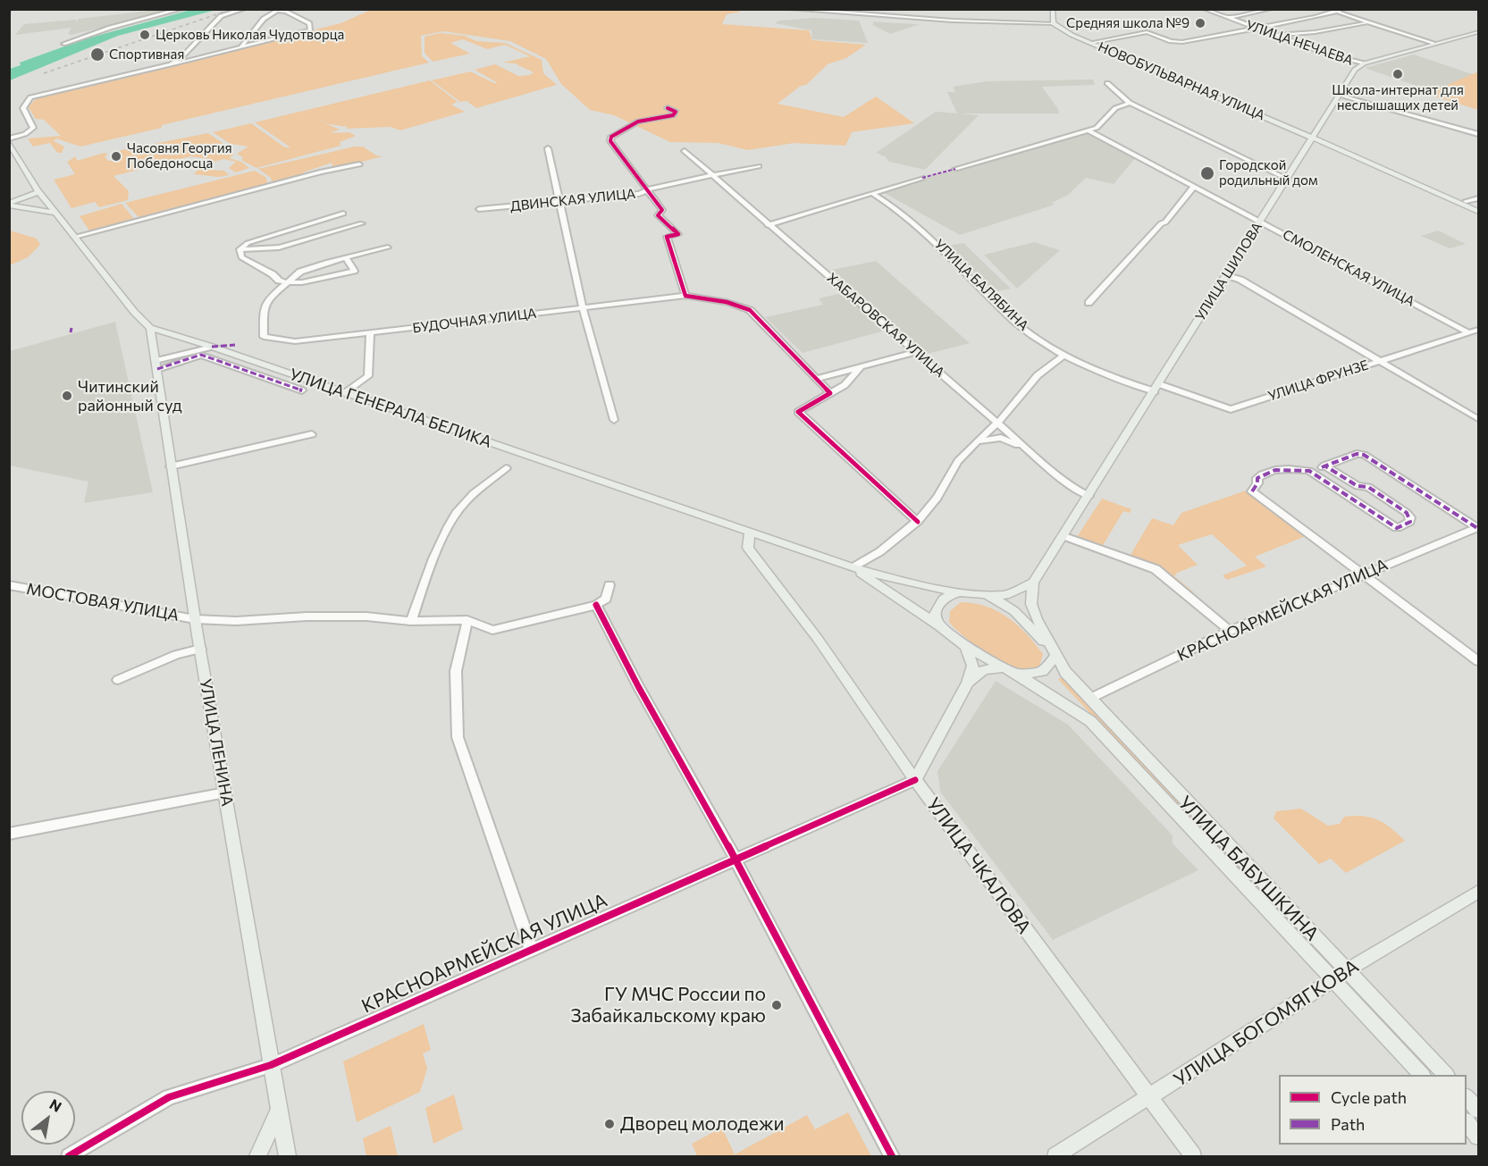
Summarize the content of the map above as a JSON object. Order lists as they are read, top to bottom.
{
  "streets": {
    "main road": [
      "НОВОБУЛЬВАРНАЯ УЛИЦА",
      "УЛИЦА ШИЛОВА",
      "УЛИЦА ГЕНЕРАЛА БЕЛИКА",
      "УЛИЦА ЛЕНИНА",
      "УЛИЦА ЧКАЛОВА",
      "УЛИЦА БАБУШКИНА",
      "УЛИЦА БОГОМЯГКОВА"
    ],
    "street": [
      "УЛИЦА НЕЧАЕВА",
      "ДВИНСКАЯ УЛИЦА",
      "СМОЛЕНСКАЯ УЛИЦА",
      "УЛИЦА БАЛЯБИНА",
      "БУДОЧНАЯ УЛИЦА",
      "ХАБАРОВСКАЯ УЛИЦА",
      "УЛИЦА ФРУНЗЕ",
      "МОСТОВАЯ УЛИЦА",
      "КРАСНОАРМЕЙСКАЯ УЛИЦА"
    ]
  },
  "crossings": [
    ["УЛИЦА НЕЧАЕВА", "УЛИЦА ШИЛОВА"],
    ["НОВОБУЛЬВАРНАЯ УЛИЦА", "УЛИЦА ШИЛОВА"],
    ["ДВИНСКАЯ УЛИЦА", "ХАБАРОВСКАЯ УЛИЦА"],
    ["СМОЛЕНСКАЯ УЛИЦА", "УЛИЦА ШИЛОВА"],
    ["СМОЛЕНСКАЯ УЛИЦА", "УЛИЦА ФРУНЗЕ"],
    ["УЛИЦА ШИЛОВА", "УЛИЦА БАЛЯБИНА"],
    ["УЛИЦА ШИЛОВА", "ХАБАРОВСКАЯ УЛИЦА"],
    ["УЛИЦА ШИЛОВА", "УЛИЦА ФРУНЗЕ"],
    ["УЛИЦА БАЛЯБИНА", "УЛИЦА ФРУНЗЕ"],
    ["УЛИЦА ГЕНЕРАЛА БЕЛИКА", "УЛИЦА ЛЕНИНА"],
    ["УЛИЦА ГЕНЕРАЛА БЕЛИКА", "УЛИЦА ЧКАЛОВА"],
    ["УЛИЦА ГЕНЕРАЛА БЕЛИКА", "УЛИЦА БАБУШКИНА"],
    ["МОСТОВАЯ УЛИЦА", "УЛИЦА ЛЕНИНА"],
    ["КРАСНОАРМЕЙСКАЯ УЛИЦА", "УЛИЦА ЛЕНИНА"],
    ["КРАСНОАРМЕЙСКАЯ УЛИЦА", "УЛИЦА ЧКАЛОВА"],
    ["КРАСНОАРМЕЙСКАЯ УЛИЦА", "УЛИЦА БАБУШКИНА"],
    ["УЛИЦА ЧКАЛОВА", "УЛИЦА БОГОМЯГКОВА"],
    ["УЛИЦА БАБУШКИНА", "УЛИЦА БОГОМЯГКОВА"]
  ],
  "places": [
    "Средняя школа №9",
    "Церковь Николая Чудотворца",
    "Спортивная",
    "Школа-интернат для неслышащих детей",
    "Часовня Георгия Победоносца",
    "Городской родильный дом",
    "Читинский районный суд",
    "ГУ МЧС России по Забайкальскому краю",
    "Дворец молодежи"
  ],
  "legend": ["Cycle path", "Path"],
  "north": "top right"
}
